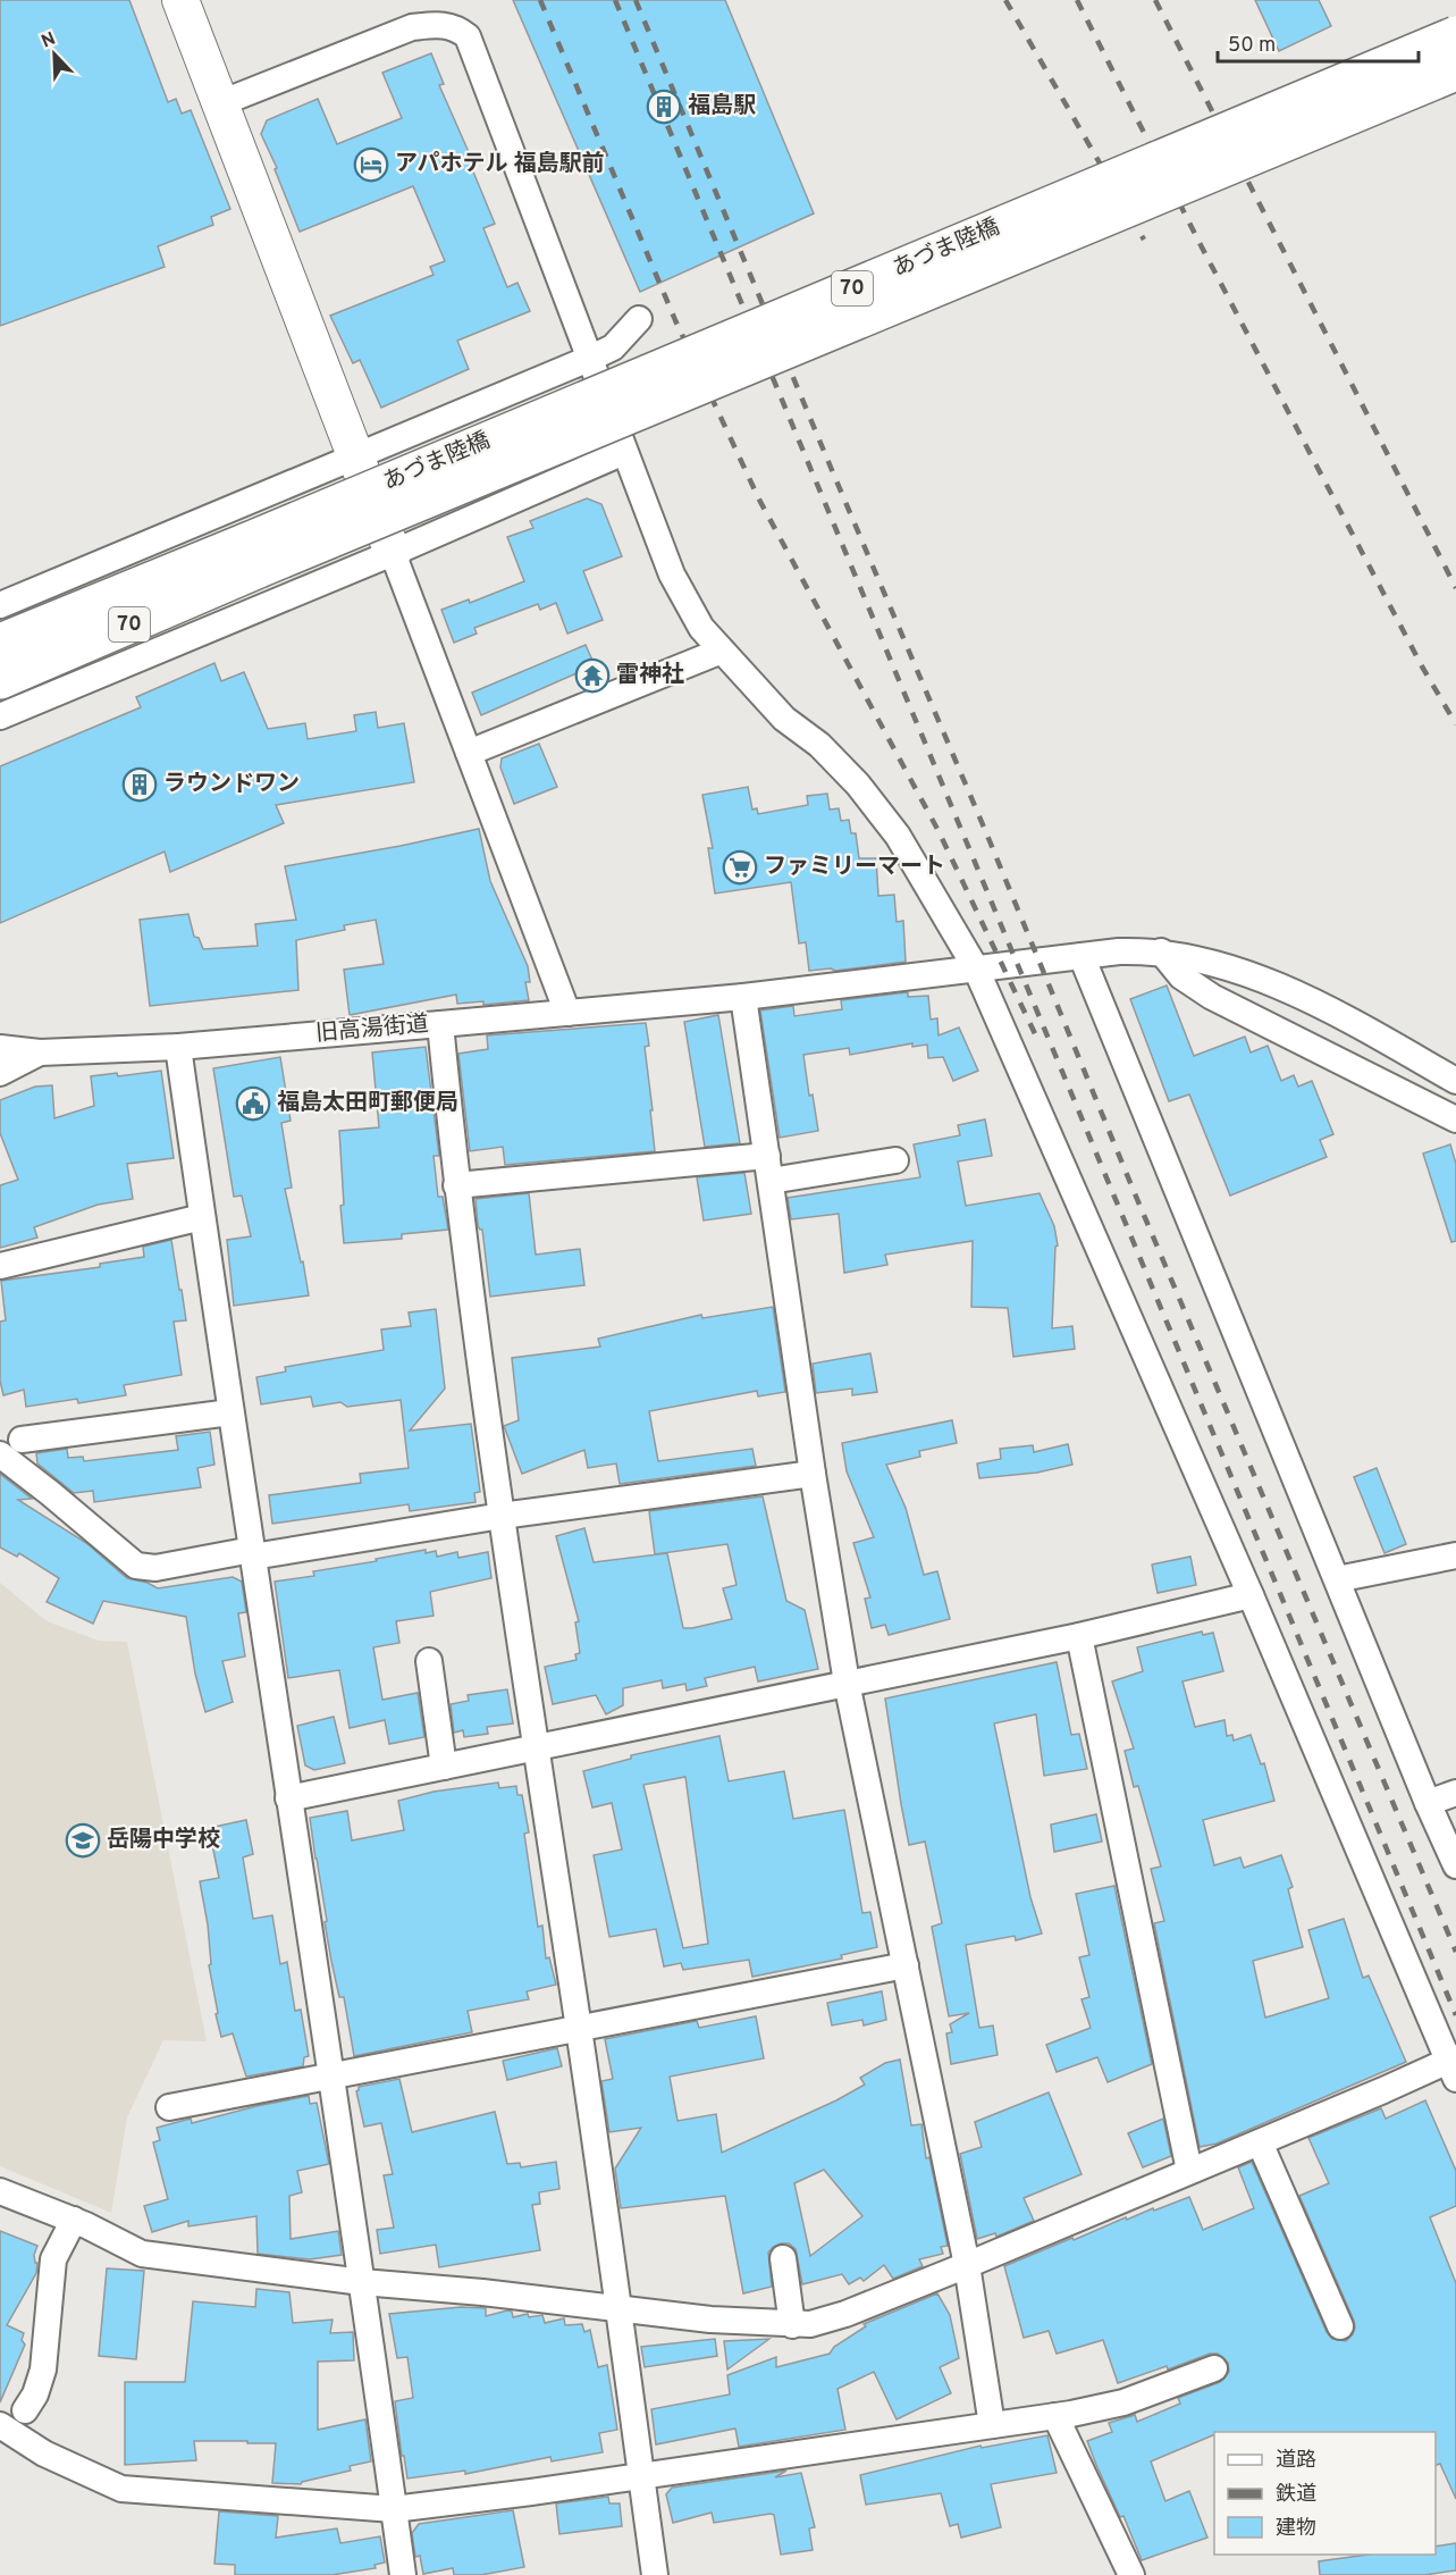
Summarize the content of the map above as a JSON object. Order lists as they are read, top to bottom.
{
  "streets": {
    "main road": ["あづま陸橋", "70"],
    "street": ["旧高湯街道"]
  },
  "crossings": [
    ["あづま陸橋", "70"]
  ],
  "places": {
    "building": ["福島駅", "ラウンドワン"],
    "hotel": ["アパホテル 福島駅前"],
    "temple": ["雷神社"],
    "supermarket": ["ファミリーマート"],
    "public building": ["福島太田町郵便局"],
    "school or university": ["岳陽中学校"]
  },
  "legend": ["道路", "鉄道", "建物"],
  "scale_bar": "50 m",
  "north": "top left"
}
